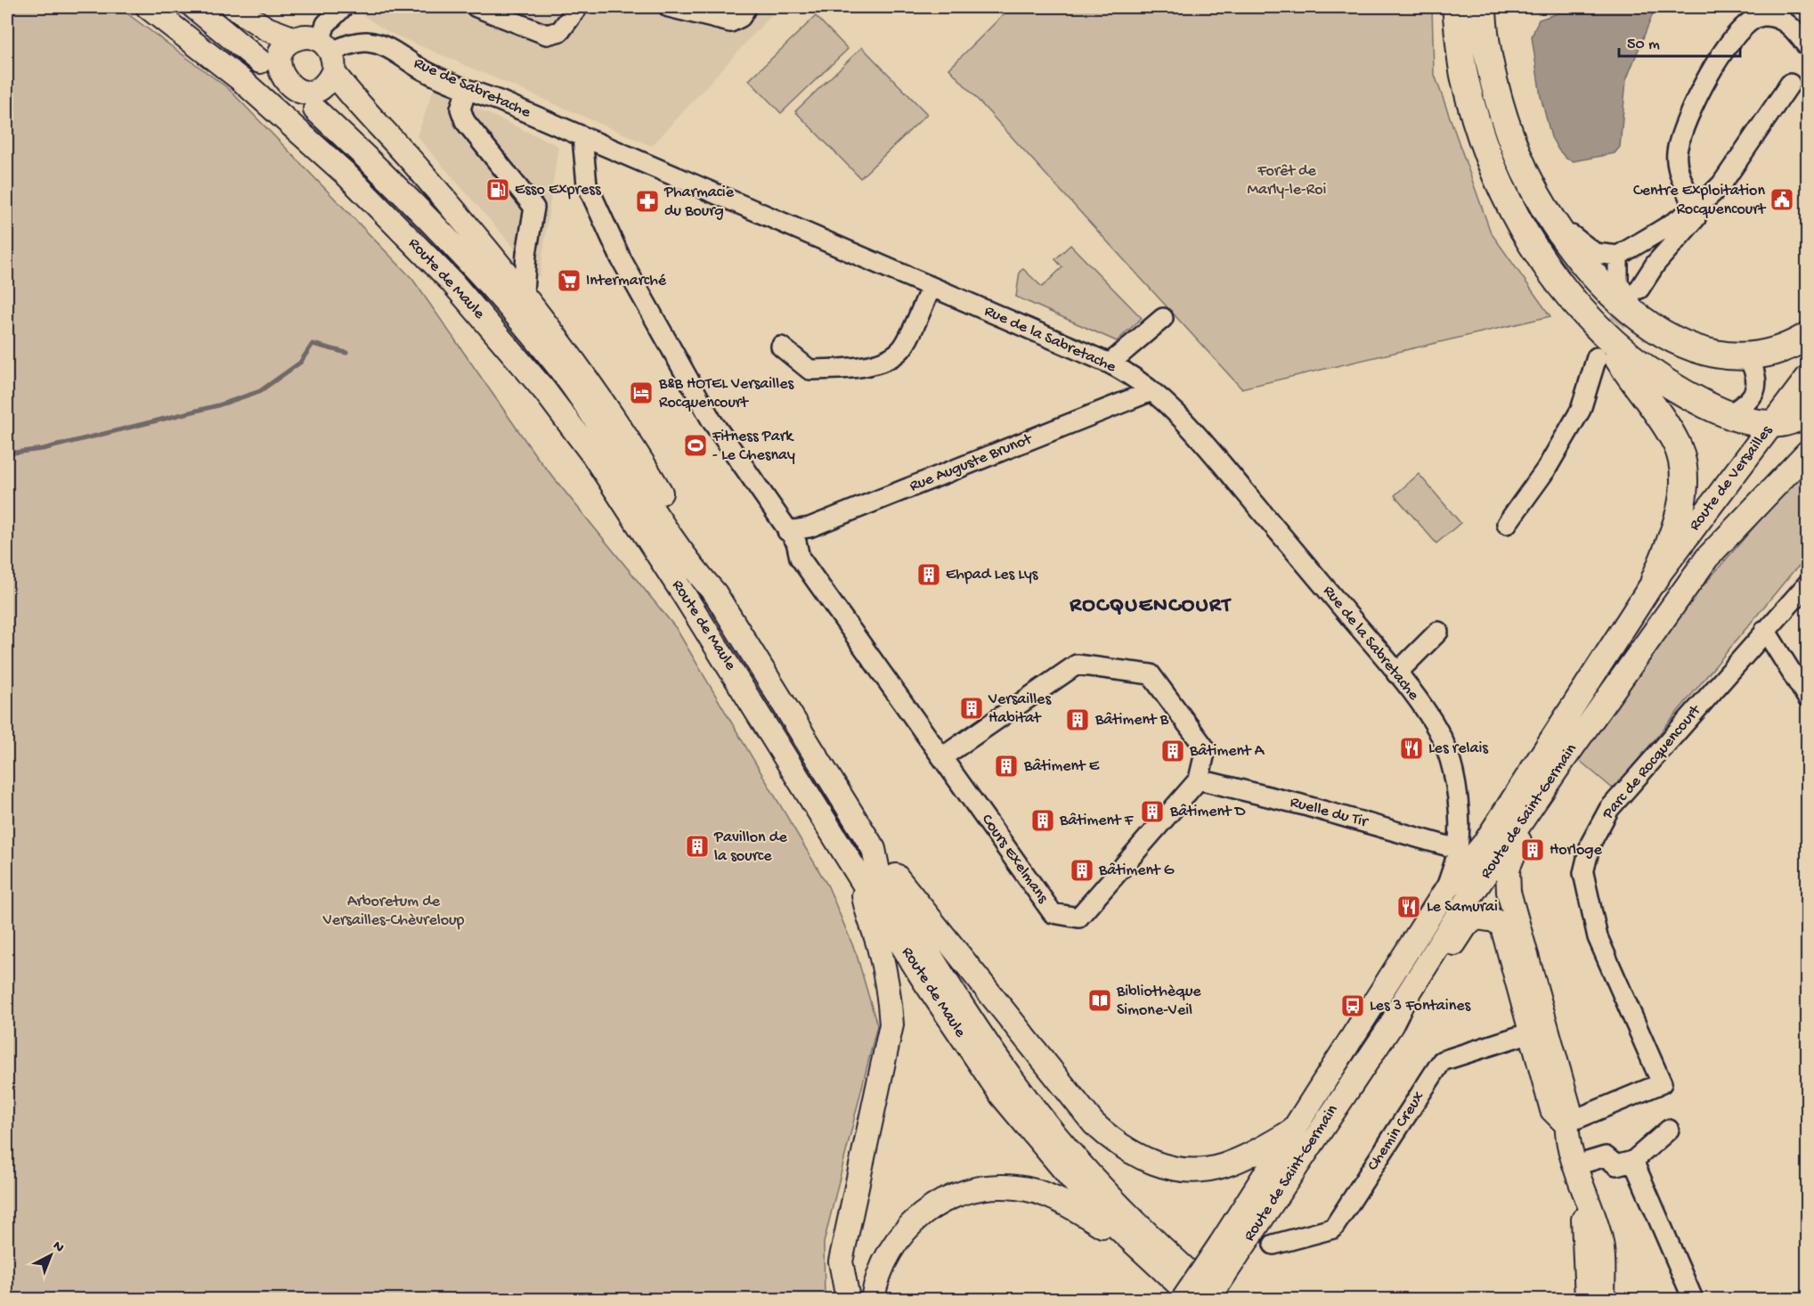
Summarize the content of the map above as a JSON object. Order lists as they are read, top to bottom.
{
  "streets": {
    "main road": ["Route de Maule", "Route de Versailles", "Route de Saint-Germain"],
    "street": [
      "Rue de Sabretache",
      "Rue de la Sabretache",
      "Rue Auguste Brunot",
      "Parc de Rocquencourt",
      "Ruelle du Tir",
      "Cours Exelmans",
      "Chemin Creux"
    ]
  },
  "crossings": [
    ["Rue de Sabretache", "Rue de la Sabretache"],
    ["Rue de Sabretache", "Cours Exelmans"],
    ["Rue de la Sabretache", "Rue Auguste Brunot"],
    ["Rue de la Sabretache", "Ruelle du Tir"],
    ["Rue de la Sabretache", "Cours Exelmans"],
    ["Rue Auguste Brunot", "Cours Exelmans"],
    ["Route de Versailles", "Route de Saint-Germain"],
    ["Ruelle du Tir", "Cours Exelmans"]
  ],
  "districts": ["ROCQUENCOURT"],
  "parks": ["Forêt de Marly-le-Roi", "Arboretum de Versailles-Chèvreloup"],
  "places": {
    "fuel station": ["Esso Express"],
    "public building": ["Centre Exploitation Rocquencourt"],
    "pharmacy": ["Pharmacie du Bourg"],
    "supermarket": ["Intermarché"],
    "hotel": ["B&B HOTEL Versailles Rocquencourt"],
    "sports": ["Fitness Park - Le Chesnay"],
    "building": [
      "Ehpad Les Lys",
      "Versailles Habitat",
      "Bâtiment B",
      "Bâtiment A",
      "Bâtiment E",
      "Bâtiment D",
      "Bâtiment F",
      "Pavillon de la source",
      "Horloge",
      "Bâtiment G"
    ],
    "restaurant": ["Les relais", "Le Samurai"],
    "library": ["Bibliothèque Simone-Veil"],
    "bus stop": ["Les 3 Fontaines"]
  },
  "scale_bar": "50 m",
  "north": "top right"
}
